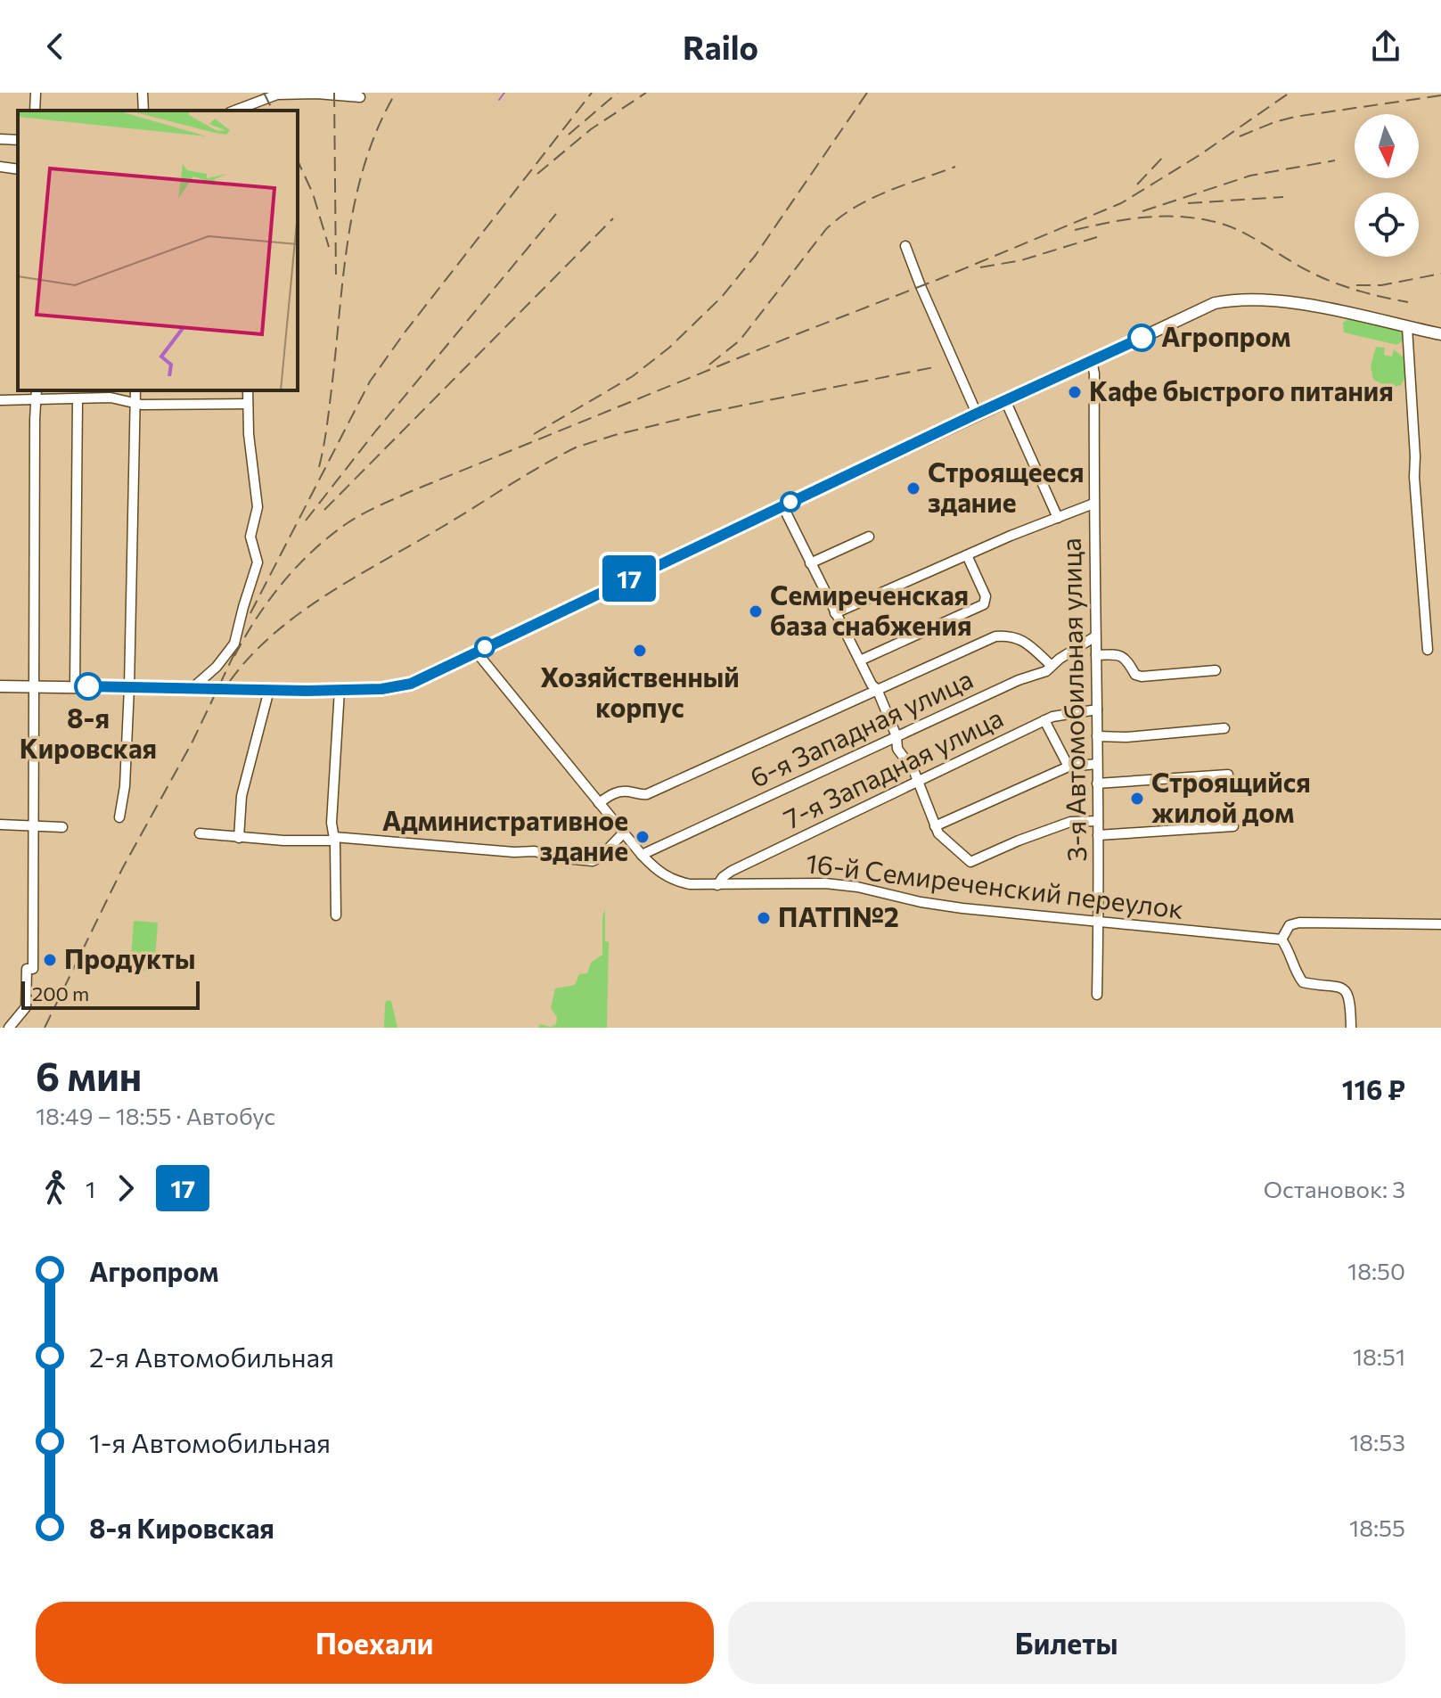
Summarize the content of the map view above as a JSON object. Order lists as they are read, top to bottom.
{
  "streets": {
    "street": [
      "3-я Автомобильная улица",
      "6-я Западная улица",
      "7-я Западная улица",
      "16-й Семиреченский переулок"
    ]
  },
  "crossings": [
    ["3-я Автомобильная улица", "6-я Западная улица"],
    ["3-я Автомобильная улица", "7-я Западная улица"],
    ["3-я Автомобильная улица", "16-й Семиреченский переулок"],
    ["6-я Западная улица", "16-й Семиреченский переулок"],
    ["7-я Западная улица", "16-й Семиреченский переулок"]
  ],
  "places": [
    "Агропром",
    "Кафе быстрого питания",
    "Строящееся здание",
    "Семиреченская база снабжения",
    "Хозяйственный корпус",
    "8-я Кировская",
    "Строящийся жилой дом",
    "Административное здание",
    "ПАТП№2",
    "Продукты"
  ],
  "lines": ["bus line 17"],
  "scale_bar": "200 m",
  "north": "bottom",
  "page": {
    "header": "Railo",
    "on_map": "17",
    "scale": "200 m",
    "heading": ["6 мин", "18:49 – 18:55 · Автобус", "116 ₽"],
    "legs": ["1", "17", "Остановок: 3"],
    "list": [
      {
        "name": "Агропром",
        "value": "18:50"
      },
      {
        "name": "2-я Автомобильная",
        "value": "18:51"
      },
      {
        "name": "1-я Автомобильная",
        "value": "18:53"
      },
      {
        "name": "8-я Кировская",
        "value": "18:55"
      }
    ],
    "buttons": ["Поехали", "Билеты"]
  }
}
